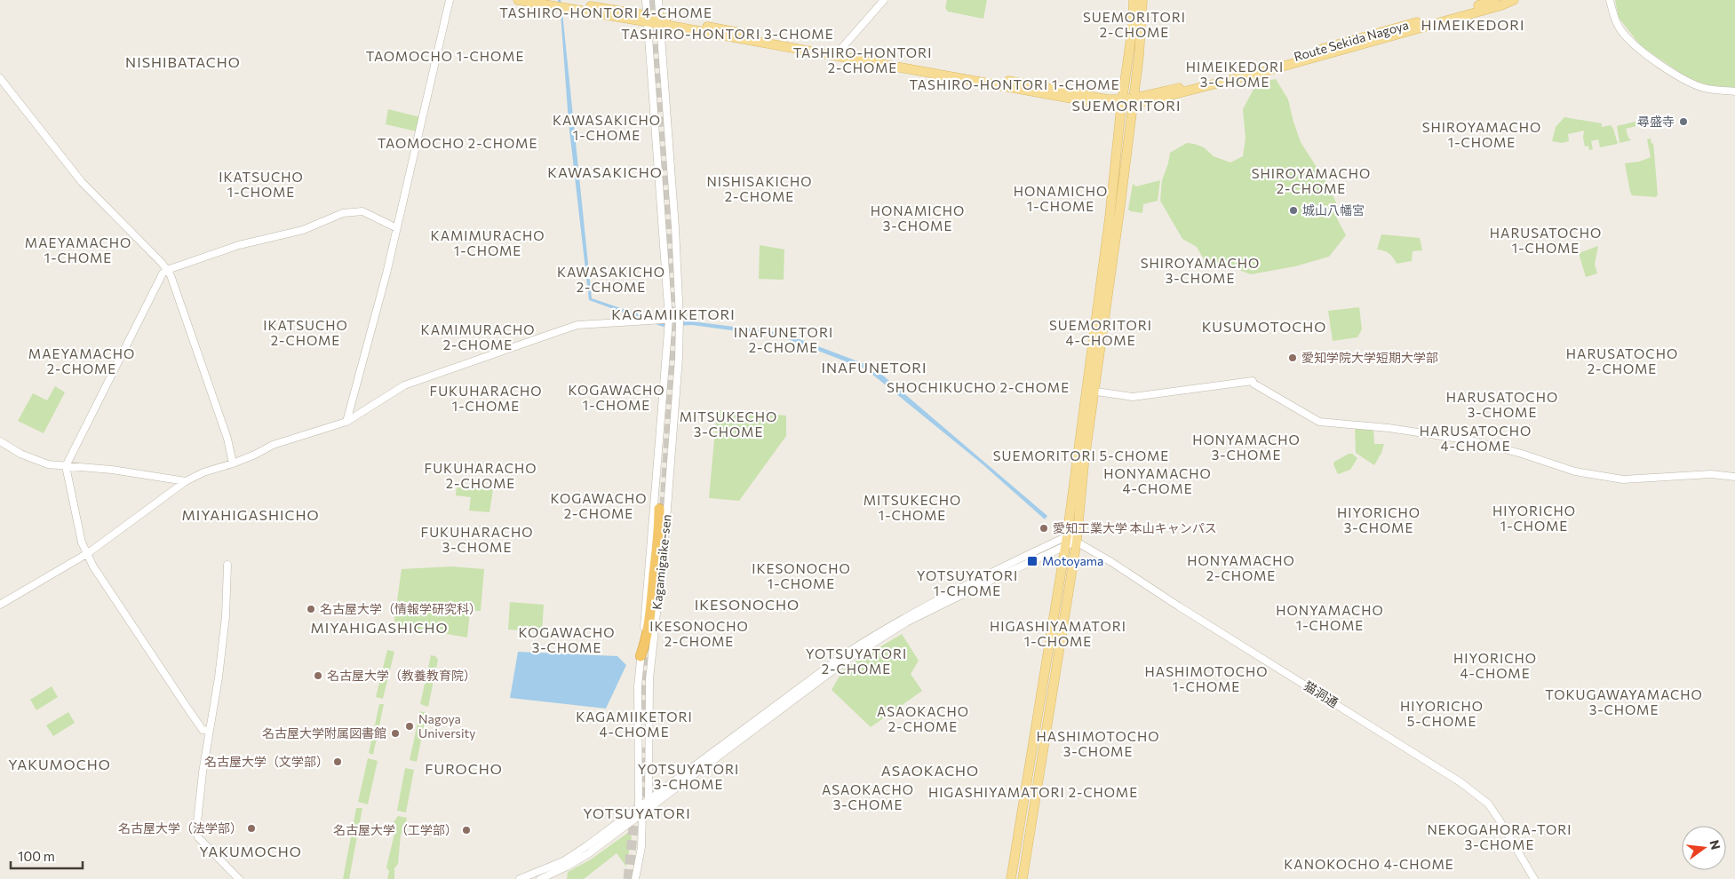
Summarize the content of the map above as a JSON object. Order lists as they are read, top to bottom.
{
  "streets": {
    "main road": ["Route Sekida Nagoya"],
    "street": ["Kagamigaike-sen", "猫洞通"]
  },
  "crossings": [
    ["Route Sekida Nagoya", "Kagamigaike-sen"]
  ],
  "districts": [
    "TASHIRO-HONTORI 4-CHOME",
    "SUEMORITORI 2-CHOME",
    "HIMEIKEDORI",
    "TASHIRO-HONTORI 3-CHOME",
    "TASHIRO-HONTORI 2-CHOME",
    "TAOMOCHO 1-CHOME",
    "NISHIBATACHO",
    "HIMEIKEDORI 3-CHOME",
    "TASHIRO-HONTORI 1-CHOME",
    "SUEMORITORI",
    "KAWASAKICHO 1-CHOME",
    "SHIROYAMACHO 1-CHOME",
    "TAOMOCHO 2-CHOME",
    "KAWASAKICHO",
    "SHIROYAMACHO 2-CHOME",
    "IKATSUCHO 1-CHOME",
    "NISHISAKICHO 2-CHOME",
    "HONAMICHO 1-CHOME",
    "HONAMICHO 3-CHOME",
    "HARUSATOCHO 1-CHOME",
    "KAMIMURACHO 1-CHOME",
    "MAEYAMACHO 1-CHOME",
    "SHIROYAMACHO 3-CHOME",
    "KAWASAKICHO 2-CHOME",
    "KAGAMIIKETORI",
    "IKATSUCHO 2-CHOME",
    "SUEMORITORI 4-CHOME",
    "KUSUMOTOCHO",
    "KAMIMURACHO 2-CHOME",
    "INAFUNETORI 2-CHOME",
    "MAEYAMACHO 2-CHOME",
    "HARUSATOCHO 2-CHOME",
    "INAFUNETORI",
    "SHOCHIKUCHO 2-CHOME",
    "KOGAWACHO 1-CHOME",
    "FUKUHARACHO 1-CHOME",
    "HARUSATOCHO 3-CHOME",
    "MITSUKECHO 3-CHOME",
    "HARUSATOCHO 4-CHOME",
    "HONYAMACHO 3-CHOME",
    "SUEMORITORI 5-CHOME",
    "FUKUHARACHO 2-CHOME",
    "HONYAMACHO 4-CHOME",
    "KOGAWACHO 2-CHOME",
    "MITSUKECHO 1-CHOME",
    "HIYORICHO 1-CHOME",
    "HIYORICHO 3-CHOME",
    "MIYAHIGASHICHO",
    "FUKUHARACHO 3-CHOME",
    "HONYAMACHO 2-CHOME",
    "IKESONOCHO 1-CHOME",
    "YOTSUYATORI 1-CHOME",
    "IKESONOCHO",
    "HONYAMACHO 1-CHOME",
    "IKESONOCHO 2-CHOME",
    "HIGASHIYAMATORI 1-CHOME",
    "MIYAHIGASHICHO",
    "KOGAWACHO 3-CHOME",
    "YOTSUYATORI 2-CHOME",
    "HIYORICHO 4-CHOME",
    "HASHIMOTOCHO 1-CHOME",
    "TOKUGAWAYAMACHO 3-CHOME",
    "HIYORICHO 5-CHOME",
    "ASAOKACHO 2-CHOME",
    "KAGAMIIKETORI 4-CHOME",
    "HASHIMOTOCHO 3-CHOME",
    "YAKUMOCHO",
    "FUROCHO",
    "YOTSUYATORI 3-CHOME",
    "ASAOKACHO",
    "ASAOKACHO 3-CHOME",
    "HIGASHIYAMATORI 2-CHOME",
    "YOTSUYATORI",
    "NEKOGAHORA-TORI 3-CHOME",
    "YAKUMOCHO",
    "KANOKOCHO 4-CHOME"
  ],
  "places": {
    "other": [
      "尋盛寺",
      "城山八幡宮",
      "愛知学院大学短期大学部",
      "愛知工業大学 本山キャンパス",
      "名古屋大学（情報学研究科）",
      "名古屋大学（教養教育院）",
      "Nagoya University",
      "名古屋大学附属図書館",
      "名古屋大学（文学部）",
      "名古屋大学（法学部）",
      "名古屋大学（工学部）"
    ],
    "transit": ["Motoyama"]
  },
  "scale_bar": "100 m",
  "north": "right"
}
